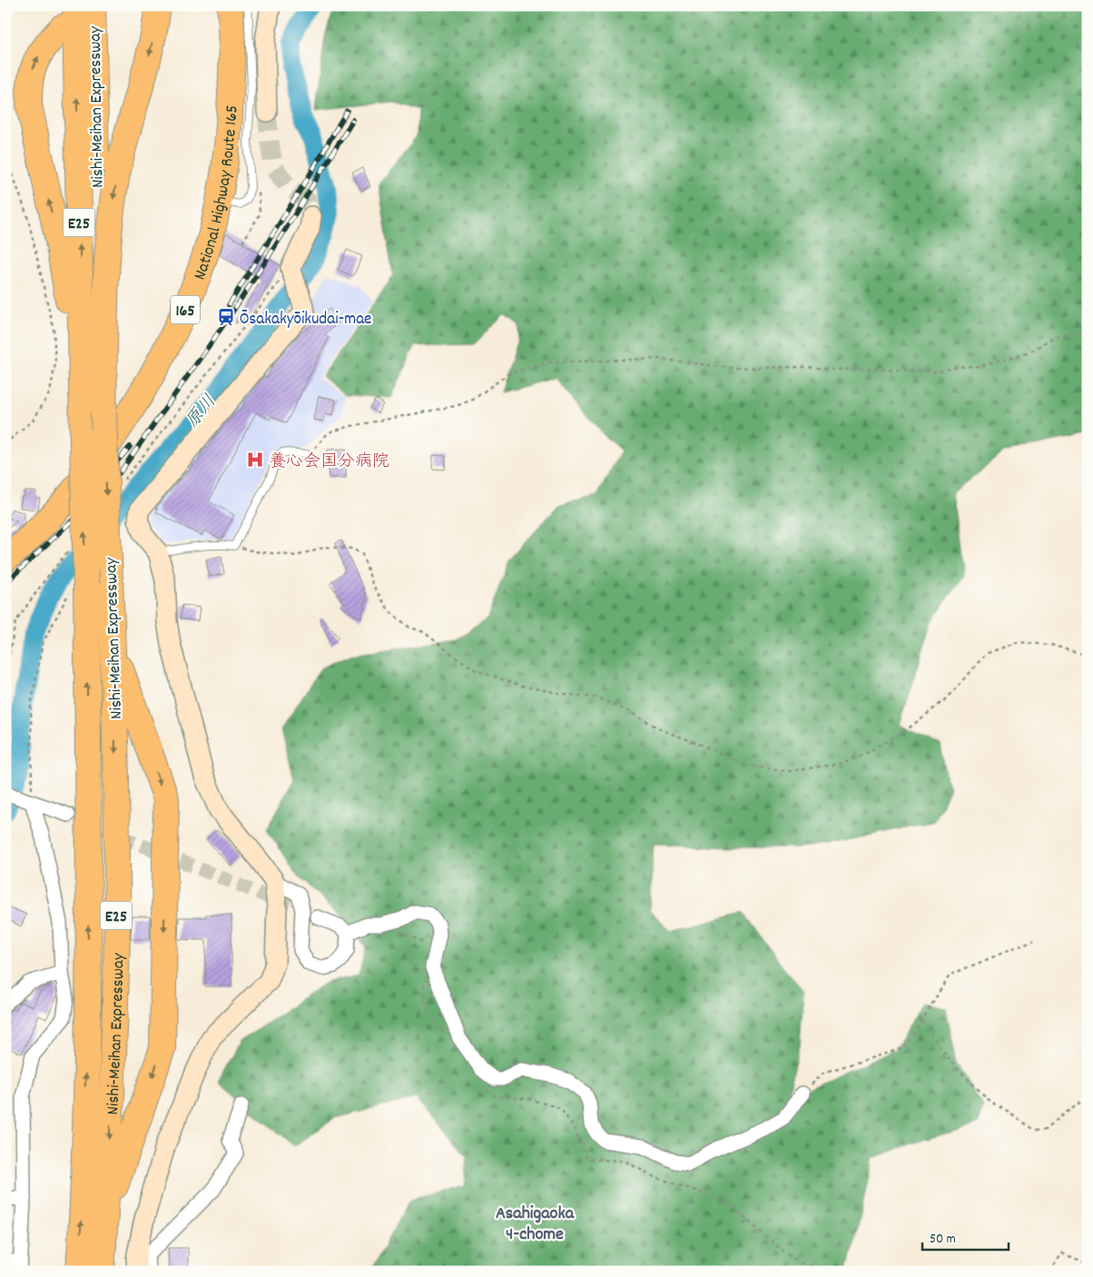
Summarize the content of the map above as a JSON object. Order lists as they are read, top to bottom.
{
  "streets": {
    "highway": [
      "Nishi-Meihan Expressway",
      "National Highway Route 165",
      "E25",
      "165"
    ]
  },
  "districts": ["Asahigaoka 4-chome"],
  "water": ["原川"],
  "places": {
    "station": ["Ōsakakyōikudai-mae"],
    "hospital": ["養心会国分病院"]
  },
  "scale_bar": "50 m"
}
